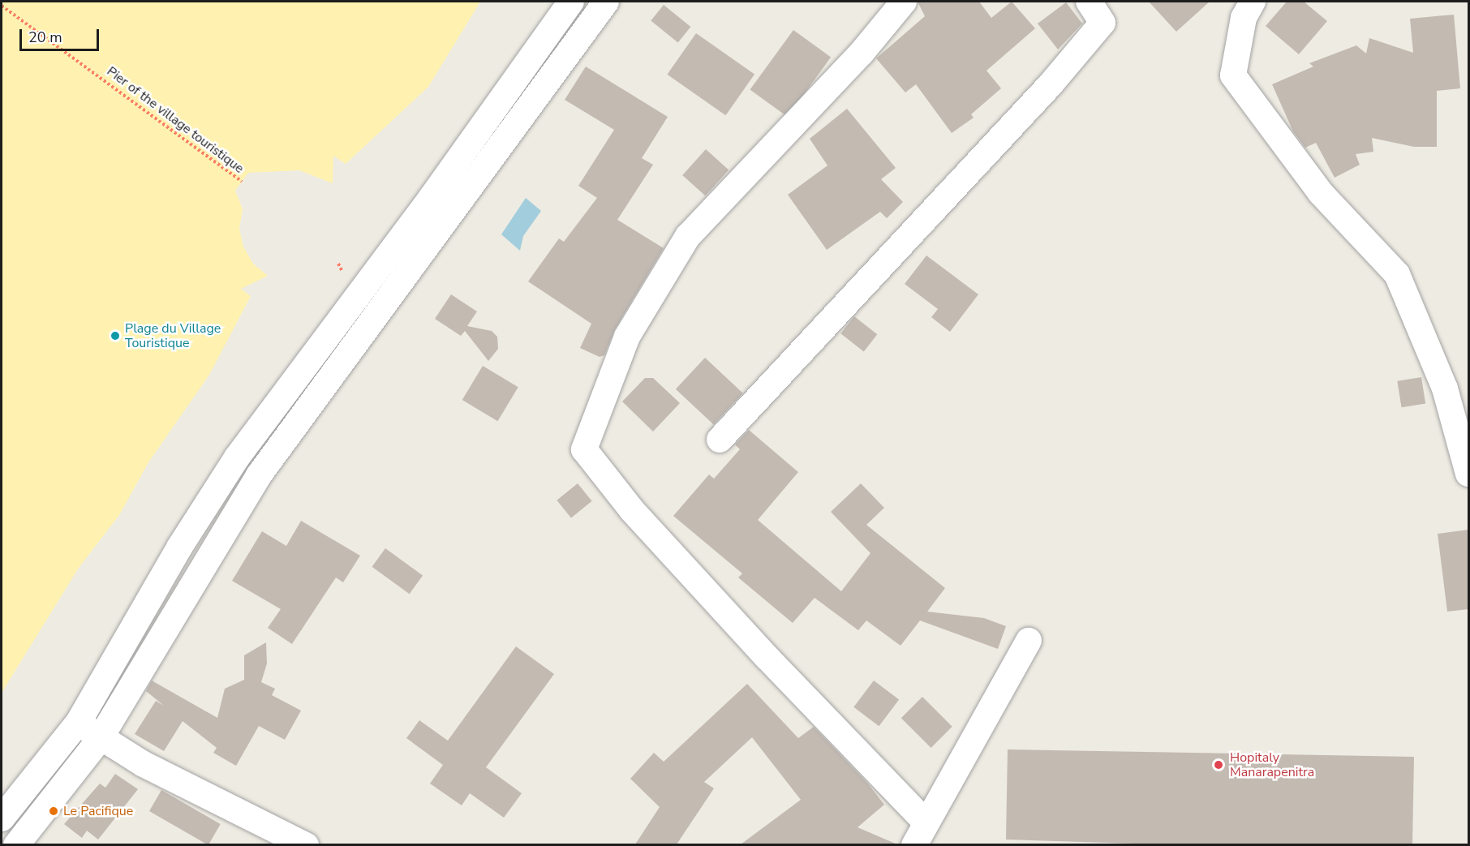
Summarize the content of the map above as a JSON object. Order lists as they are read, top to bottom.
{
  "streets": {
    "path": ["Pier of the village touristique"]
  },
  "places": ["Plage du Village Touristique", "Hopitaly Manarapenitra", "Le Pacifique"],
  "scale_bar": "20 m"
}
